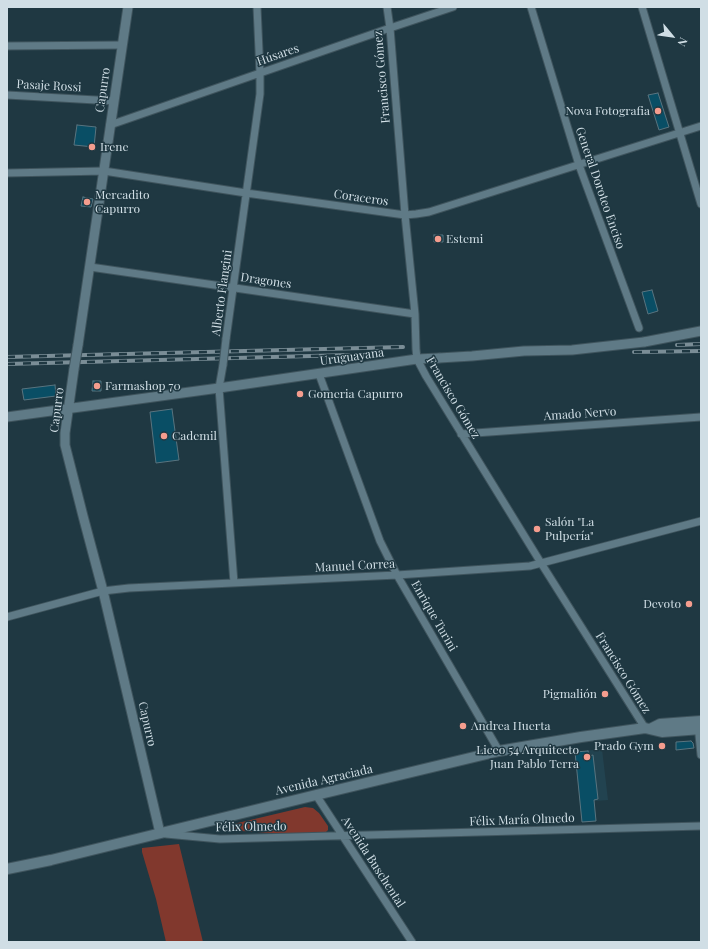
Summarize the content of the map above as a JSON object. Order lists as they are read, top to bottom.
{
  "streets": {
    "main road": ["Avenida Agraciada"],
    "street": [
      "Húsares",
      "Francisco Gómez",
      "Pasaje Rossi",
      "Capurro",
      "General Doroteo Enciso",
      "Coraceros",
      "Dragones",
      "Alberto Flangini",
      "Uruguayana",
      "Amado Nervo",
      "Manuel Correa",
      "Enrique Turini",
      "Félix María Olmedo",
      "Félix Olmedo",
      "Avenida Buschental"
    ]
  },
  "crossings": [
    ["Húsares", "Francisco Gómez"],
    ["Húsares", "Capurro"],
    ["Húsares", "Alberto Flangini"],
    ["Francisco Gómez", "Coraceros"],
    ["Francisco Gómez", "Dragones"],
    ["Francisco Gómez", "Uruguayana"],
    ["Francisco Gómez", "Amado Nervo"],
    ["Francisco Gómez", "Manuel Correa"],
    ["Francisco Gómez", "Avenida Agraciada"],
    ["Pasaje Rossi", "Capurro"],
    ["Capurro", "Coraceros"],
    ["Capurro", "Dragones"],
    ["Capurro", "Uruguayana"],
    ["Capurro", "Manuel Correa"],
    ["Capurro", "Avenida Agraciada"],
    ["Capurro", "Félix Olmedo"],
    ["General Doroteo Enciso", "Coraceros"],
    ["Coraceros", "Alberto Flangini"],
    ["Dragones", "Alberto Flangini"],
    ["Alberto Flangini", "Uruguayana"],
    ["Alberto Flangini", "Manuel Correa"],
    ["Uruguayana", "Enrique Turini"],
    ["Manuel Correa", "Enrique Turini"],
    ["Enrique Turini", "Avenida Agraciada"],
    ["Avenida Agraciada", "Félix Olmedo"],
    ["Avenida Agraciada", "Avenida Buschental"],
    ["Félix María Olmedo", "Félix Olmedo"],
    ["Félix María Olmedo", "Avenida Buschental"],
    ["Félix Olmedo", "Avenida Buschental"]
  ],
  "places": [
    "Nova Fotografia",
    "Irene",
    "Mercadito Capurro",
    "Estemi",
    "Farmashop 70",
    "Gomeria Capurro",
    "Cademil",
    "Salón \"La Pulpería\"",
    "Devoto",
    "Pigmalión",
    "Andrea Huerta",
    "Prado Gym",
    "Liceo 54 Arquitecto Juan Pablo Terra"
  ],
  "north": "bottom right"
}
